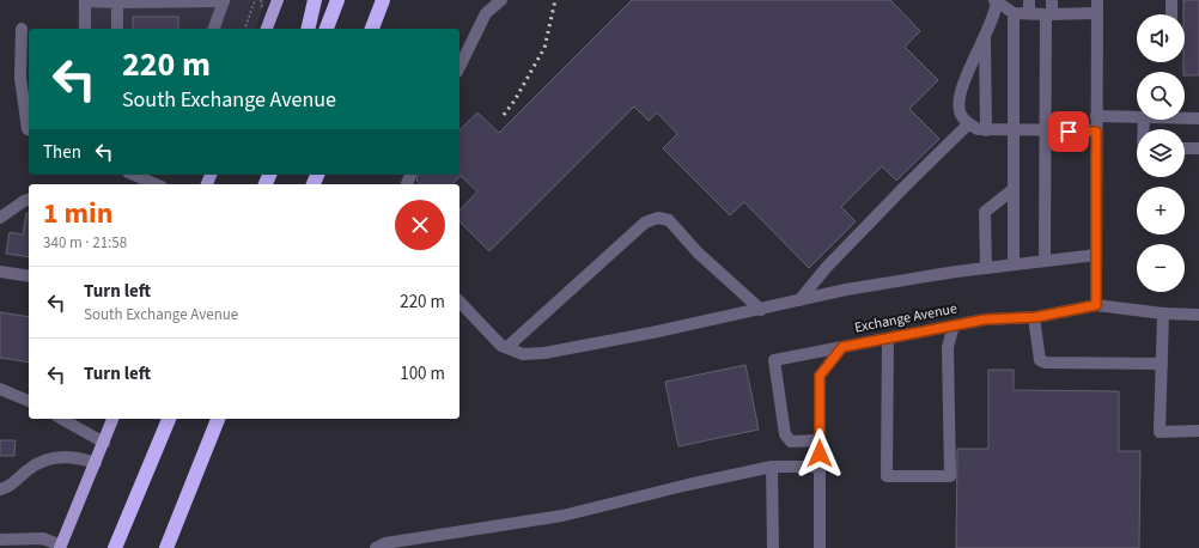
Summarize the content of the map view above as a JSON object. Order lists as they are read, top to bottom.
{
  "streets": {
    "street": ["Exchange Avenue"]
  },
  "page": {
    "map_buttons": ["+", "−"],
    "turn": ["220 m", "South Exchange Avenue"],
    "then": "Then",
    "heading": ["1 min", "340 m · 21:58"],
    "list": [
      {
        "name": "Turn left",
        "note": "South Exchange Avenue",
        "value": "220 m"
      },
      {
        "name": "Turn left",
        "value": "100 m"
      }
    ]
  }
}
